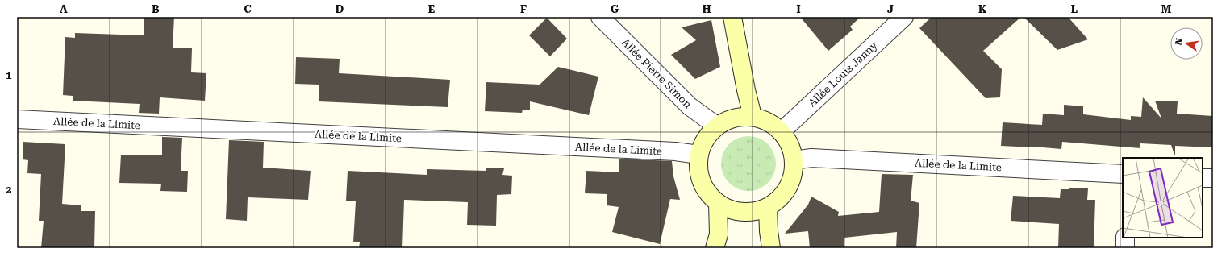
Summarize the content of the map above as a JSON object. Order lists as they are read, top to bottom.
{
  "streets": {
    "street": ["Allée Pierre Simon", "Allée Louis Janny", "Allée de la Limite"]
  },
  "crossings": [
    ["Allée Pierre Simon", "Allée Louis Janny"],
    ["Allée Pierre Simon", "Allée de la Limite"],
    ["Allée Louis Janny", "Allée de la Limite"]
  ],
  "north": "left",
  "grid": {
    "columns": [
      "A",
      "B",
      "C",
      "D",
      "E",
      "F",
      "G",
      "H",
      "I",
      "J",
      "K",
      "L",
      "M"
    ],
    "rows": ["1", "2"]
  }
}
